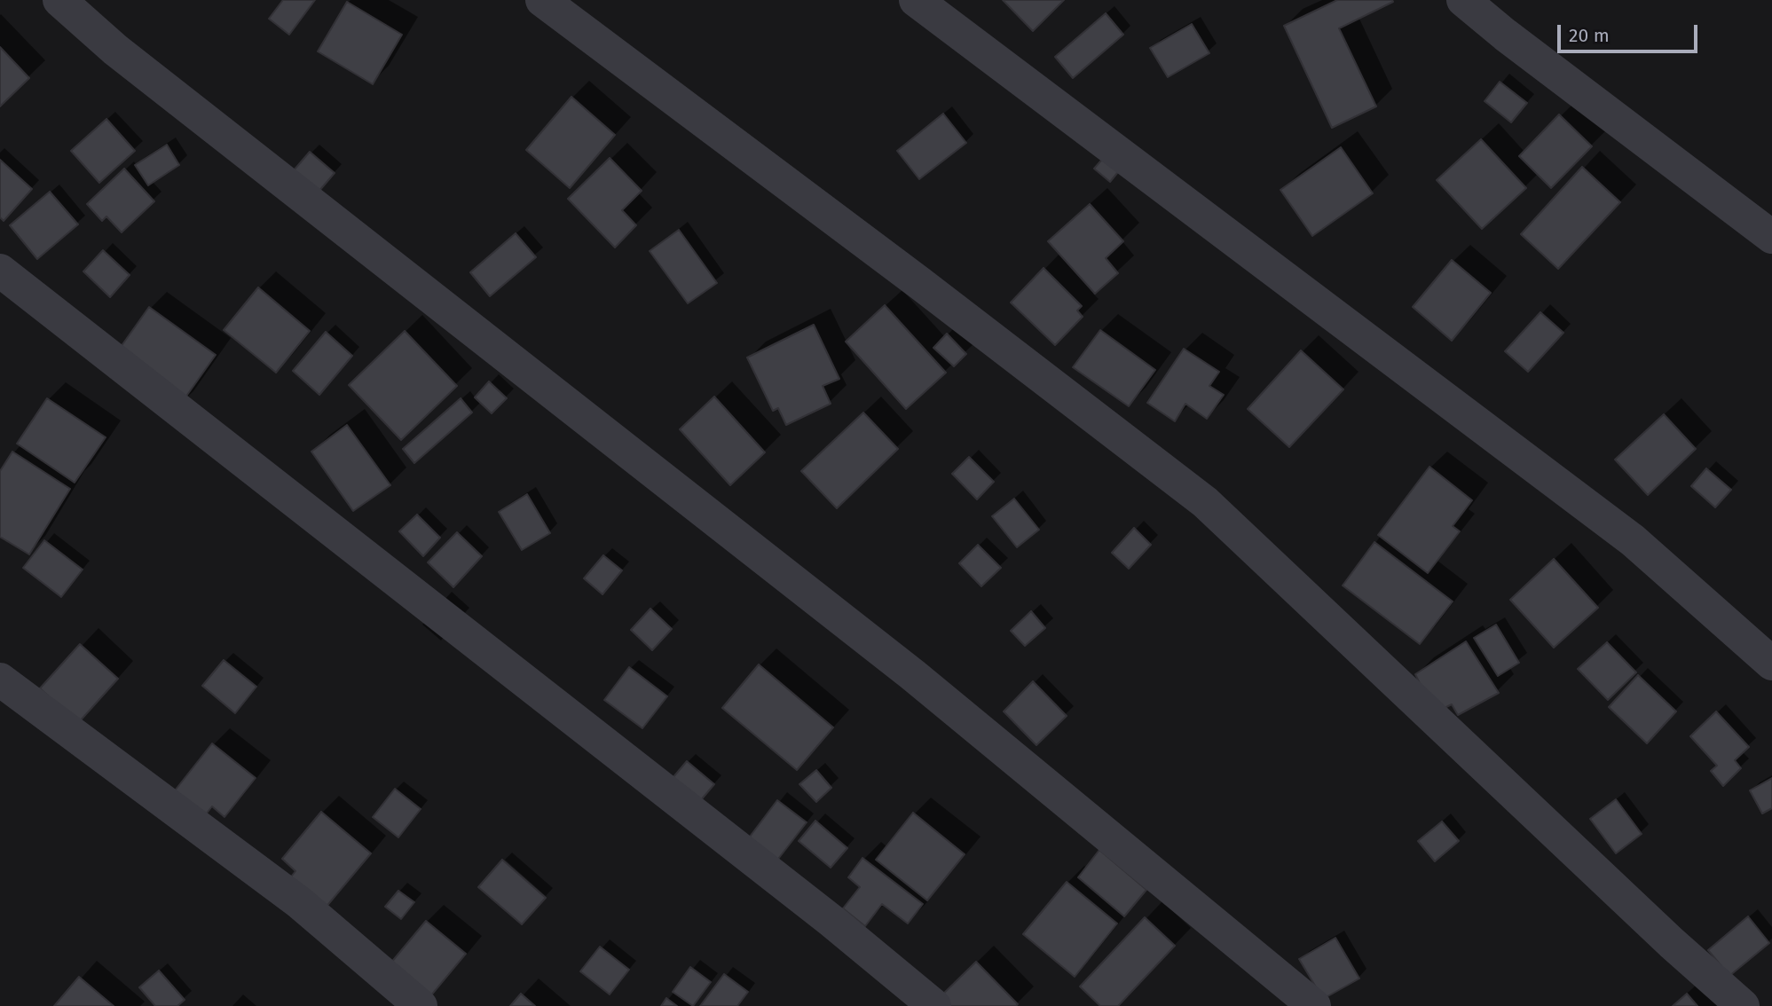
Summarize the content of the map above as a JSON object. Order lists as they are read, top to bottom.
{
  "scale_bar": "20 m"
}
